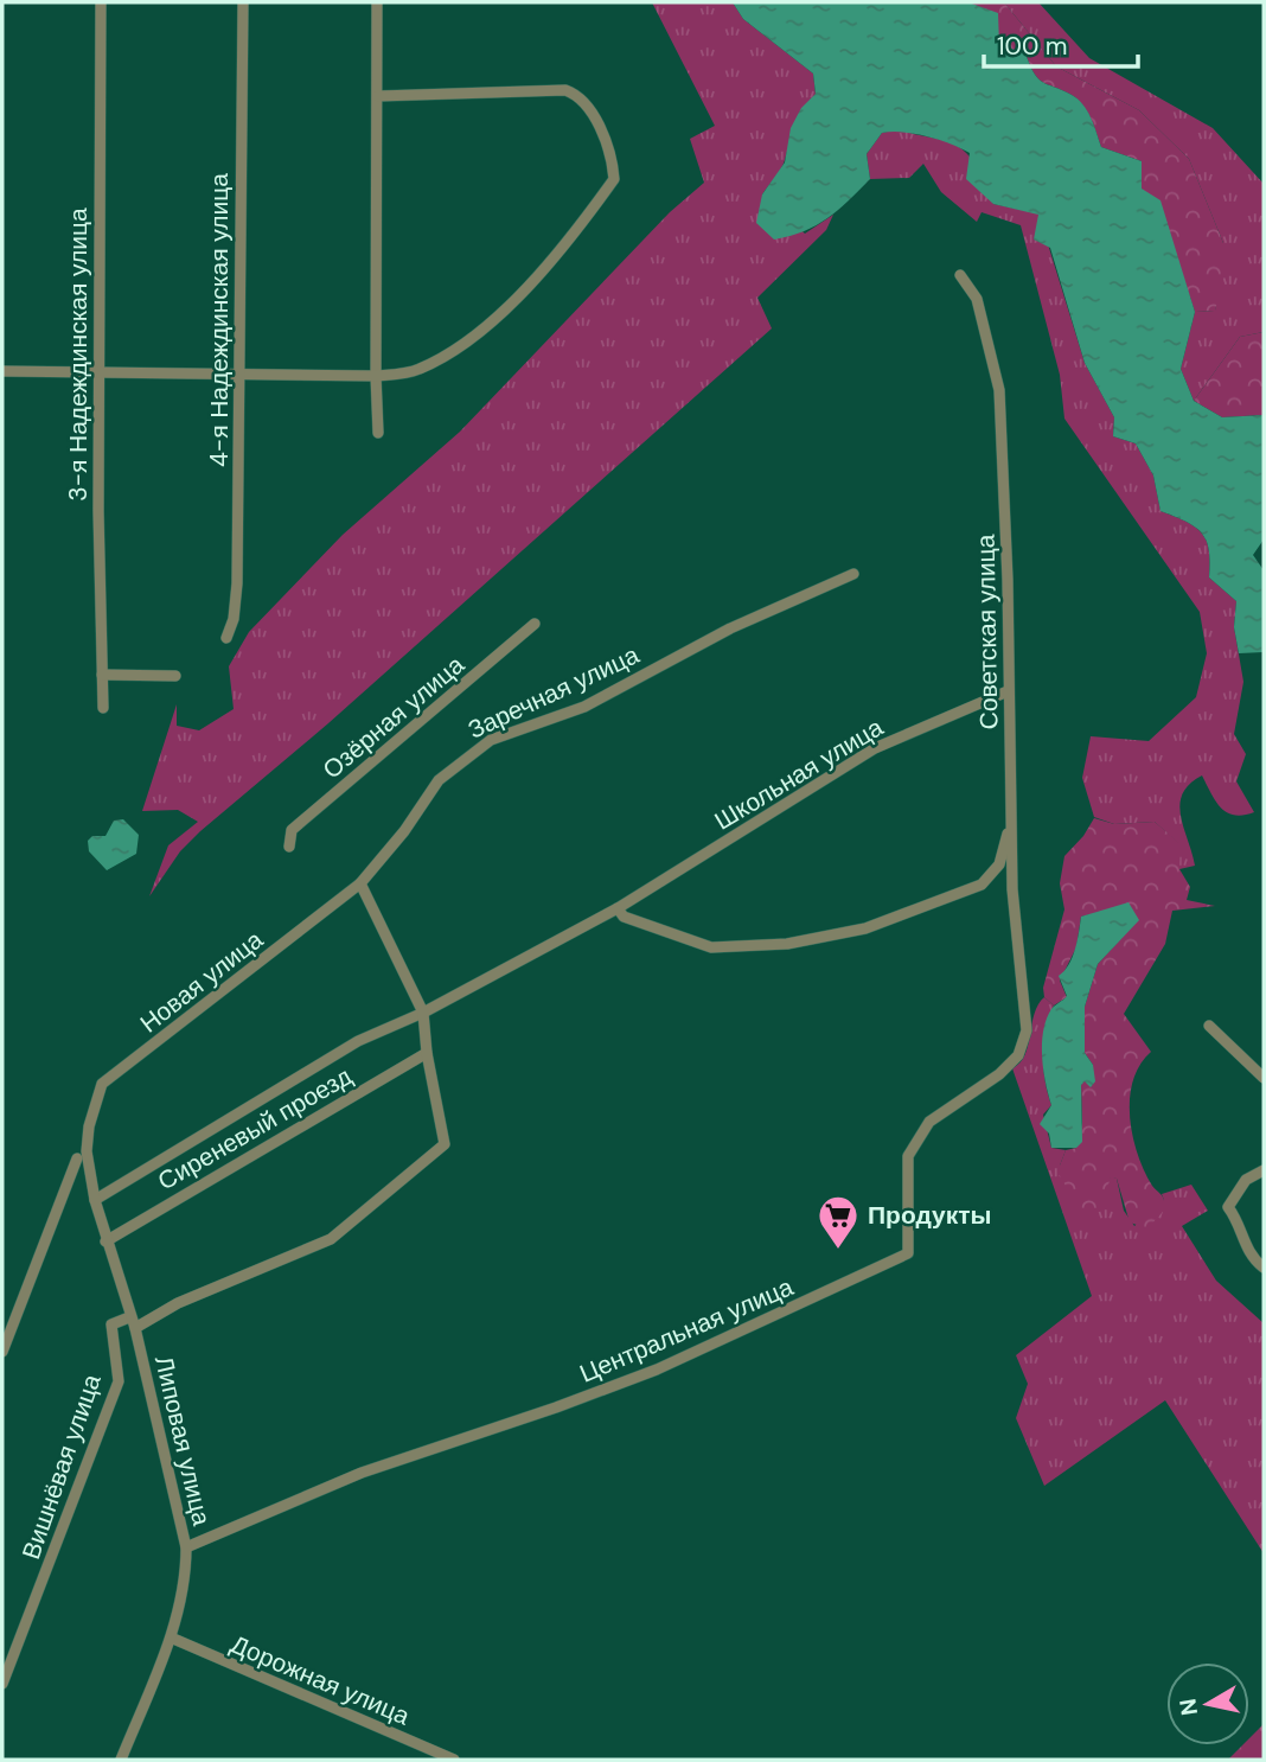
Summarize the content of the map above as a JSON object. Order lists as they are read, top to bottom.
{
  "streets": {
    "street": [
      "4-я Надеждинская улица",
      "3-я Надеждинская улица",
      "Советская улица",
      "Заречная улица",
      "Озёрная улица",
      "Школьная улица",
      "Новая улица",
      "Сиреневый проезд",
      "Центральная улица",
      "Липовая улица",
      "Вишнёвая улица",
      "Дорожная улица"
    ]
  },
  "crossings": [
    ["Советская улица", "Школьная улица"],
    ["Советская улица", "Центральная улица"],
    ["Заречная улица", "Новая улица"],
    ["Школьная улица", "Липовая улица"],
    ["Новая улица", "Липовая улица"],
    ["Сиреневый проезд", "Липовая улица"],
    ["Центральная улица", "Липовая улица"],
    ["Липовая улица", "Вишнёвая улица"],
    ["Липовая улица", "Дорожная улица"]
  ],
  "places": {
    "supermarket": ["Продукты"]
  },
  "scale_bar": "100 m",
  "north": "left"
}
